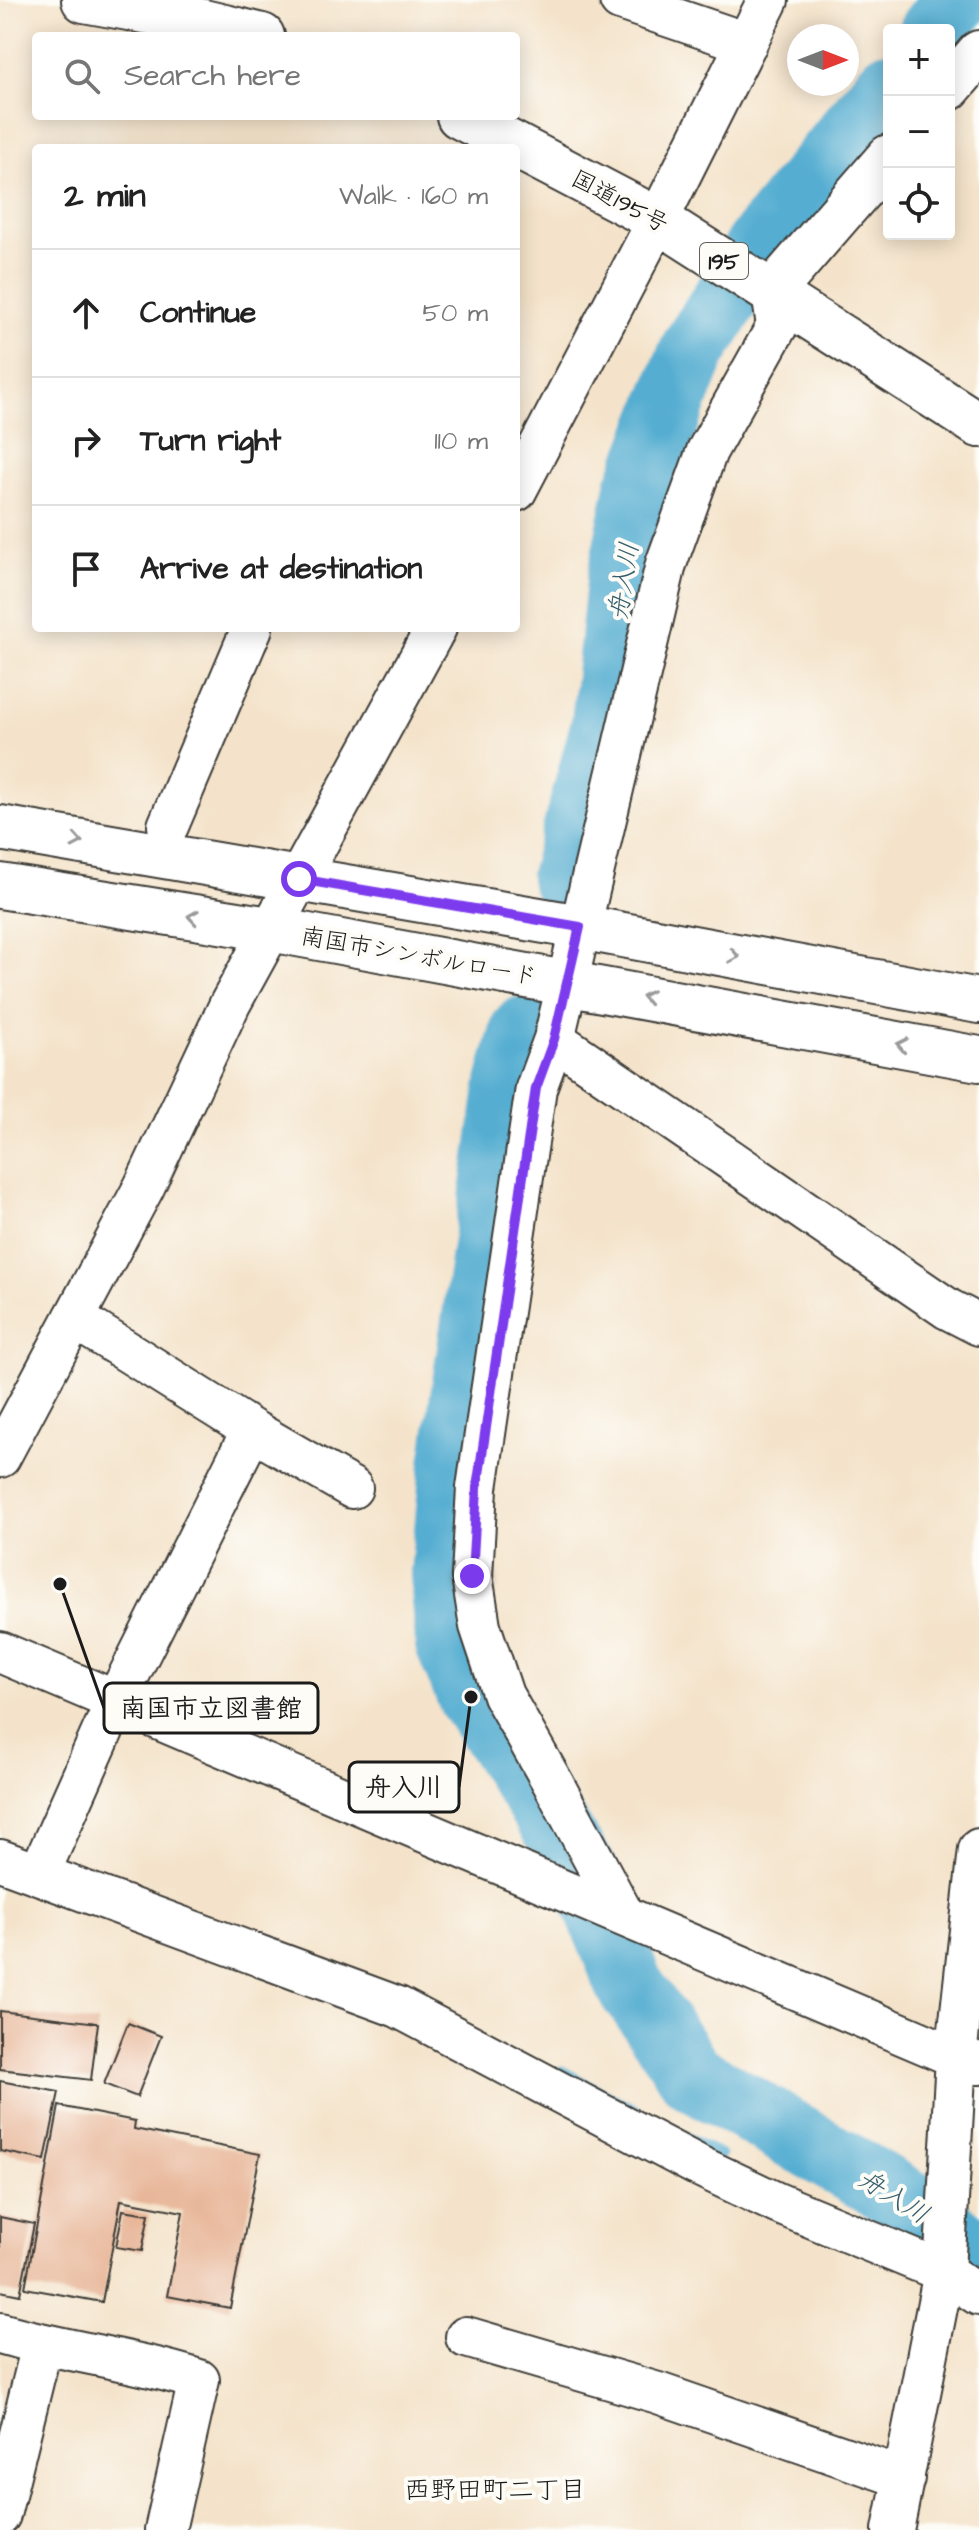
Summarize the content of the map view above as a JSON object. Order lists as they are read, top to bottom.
{
  "streets": {
    "main road": ["国道195号", "195", "南国市シンボルロード"]
  },
  "districts": ["西野田町二丁目"],
  "water": ["舟入川"],
  "places": ["南国市立図書館", "舟入川"],
  "north": "right",
  "page": {
    "map_buttons": ["+", "−"],
    "search": "Search here",
    "heading": ["2 min", "Walk · 160 m"],
    "list": [
      ["Continue", "50 m"],
      ["Turn right", "110 m"],
      "Arrive at destination"
    ]
  }
}
